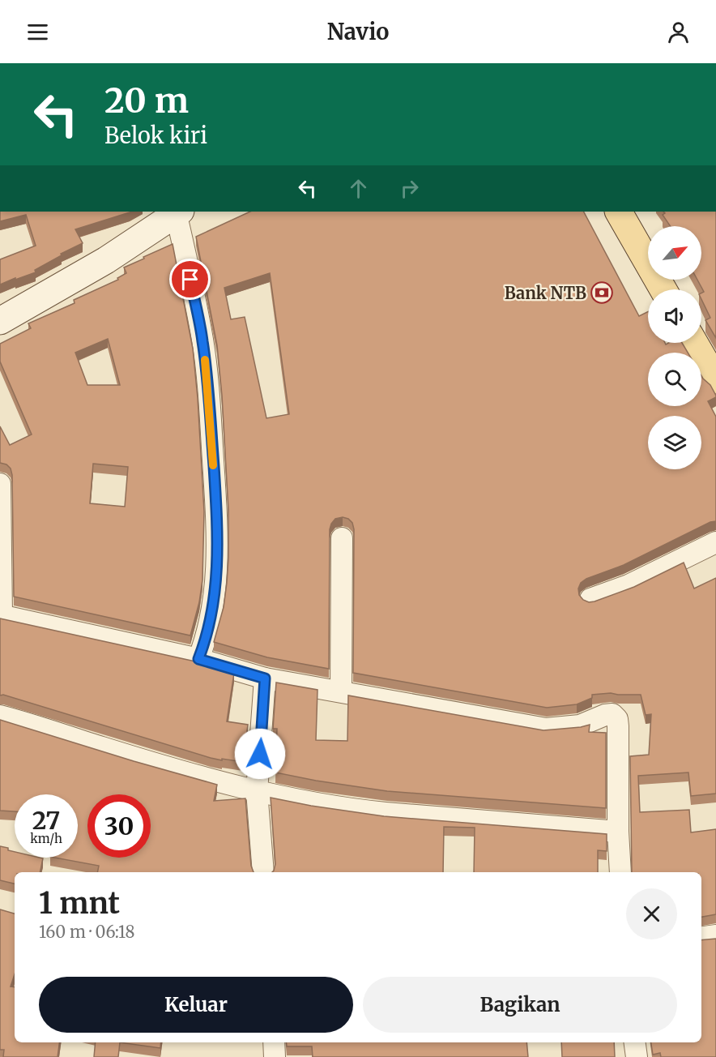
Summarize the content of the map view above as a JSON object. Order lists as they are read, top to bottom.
{
  "places": {
    "bank": ["Bank NTB"]
  },
  "north": "top right",
  "page": {
    "header": "Navio",
    "turn": ["20 m", "Belok kiri"],
    "speed": "27 km/h",
    "limit": "30",
    "heading": ["1 mnt", "160 m · 06:18"],
    "buttons": ["Keluar", "Bagikan"]
  }
}
